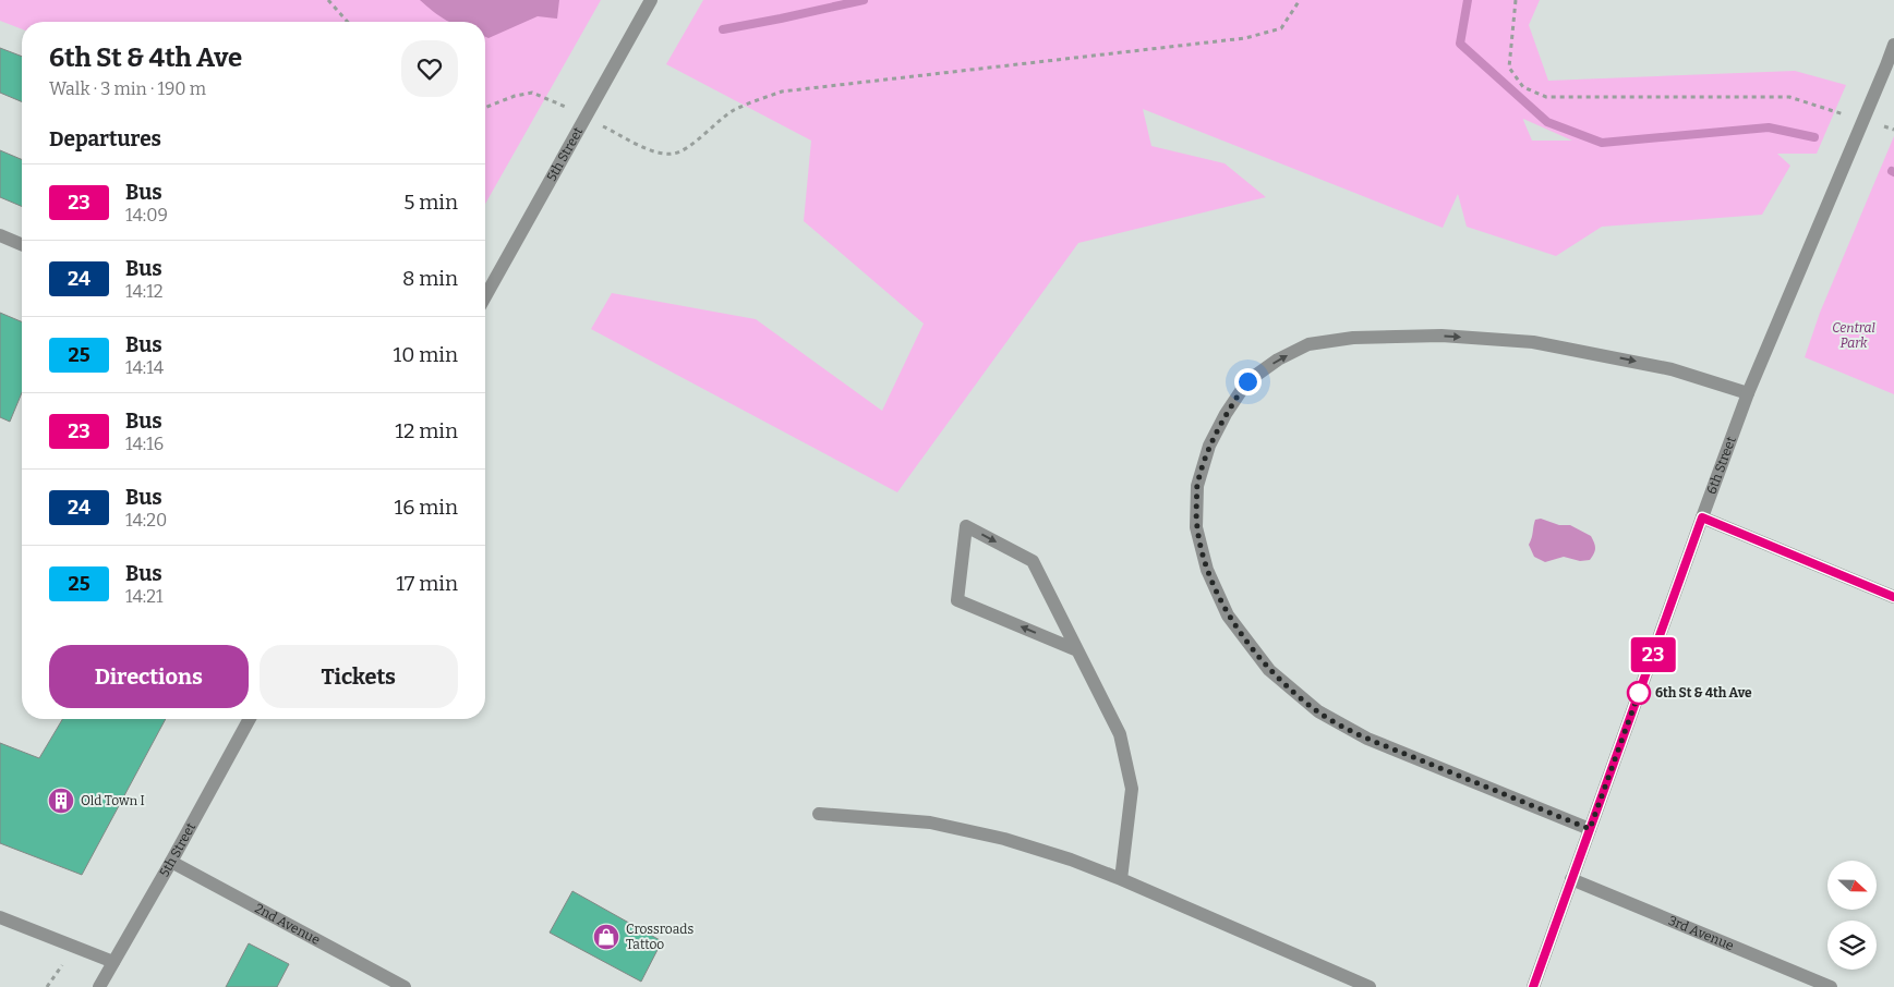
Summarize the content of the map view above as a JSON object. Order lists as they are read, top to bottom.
{
  "streets": {
    "street": [
      "5th Street",
      "6th Street",
      "2nd Avenue",
      "3rd Avenue"
    ]
  },
  "crossings": [
    ["5th Street", "2nd Avenue"],
    ["6th Street", "3rd Avenue"]
  ],
  "parks": ["Central Park"],
  "places": {
    "other": ["6th St & 4th Ave"],
    "building": ["Old Town I"],
    "shop": ["Crossroads Tattoo"]
  },
  "lines": ["bus line 23"],
  "north": "right",
  "page": {
    "on_map": "23",
    "heading": [
      ["6th St & 4th Ave", "Walk · 3 min · 190 m"],
      "Departures"
    ],
    "list": [
      {
        "mark": "23",
        "name": "Bus",
        "note": "14:09",
        "value": "5 min"
      },
      {
        "mark": "24",
        "name": "Bus",
        "note": "14:12",
        "value": "8 min"
      },
      {
        "mark": "25",
        "name": "Bus",
        "note": "14:14",
        "value": "10 min"
      },
      {
        "mark": "23",
        "name": "Bus",
        "note": "14:16",
        "value": "12 min"
      },
      {
        "mark": "24",
        "name": "Bus",
        "note": "14:20",
        "value": "16 min"
      },
      {
        "mark": "25",
        "name": "Bus",
        "note": "14:21",
        "value": "17 min"
      }
    ],
    "buttons": ["Directions", "Tickets"]
  }
}
